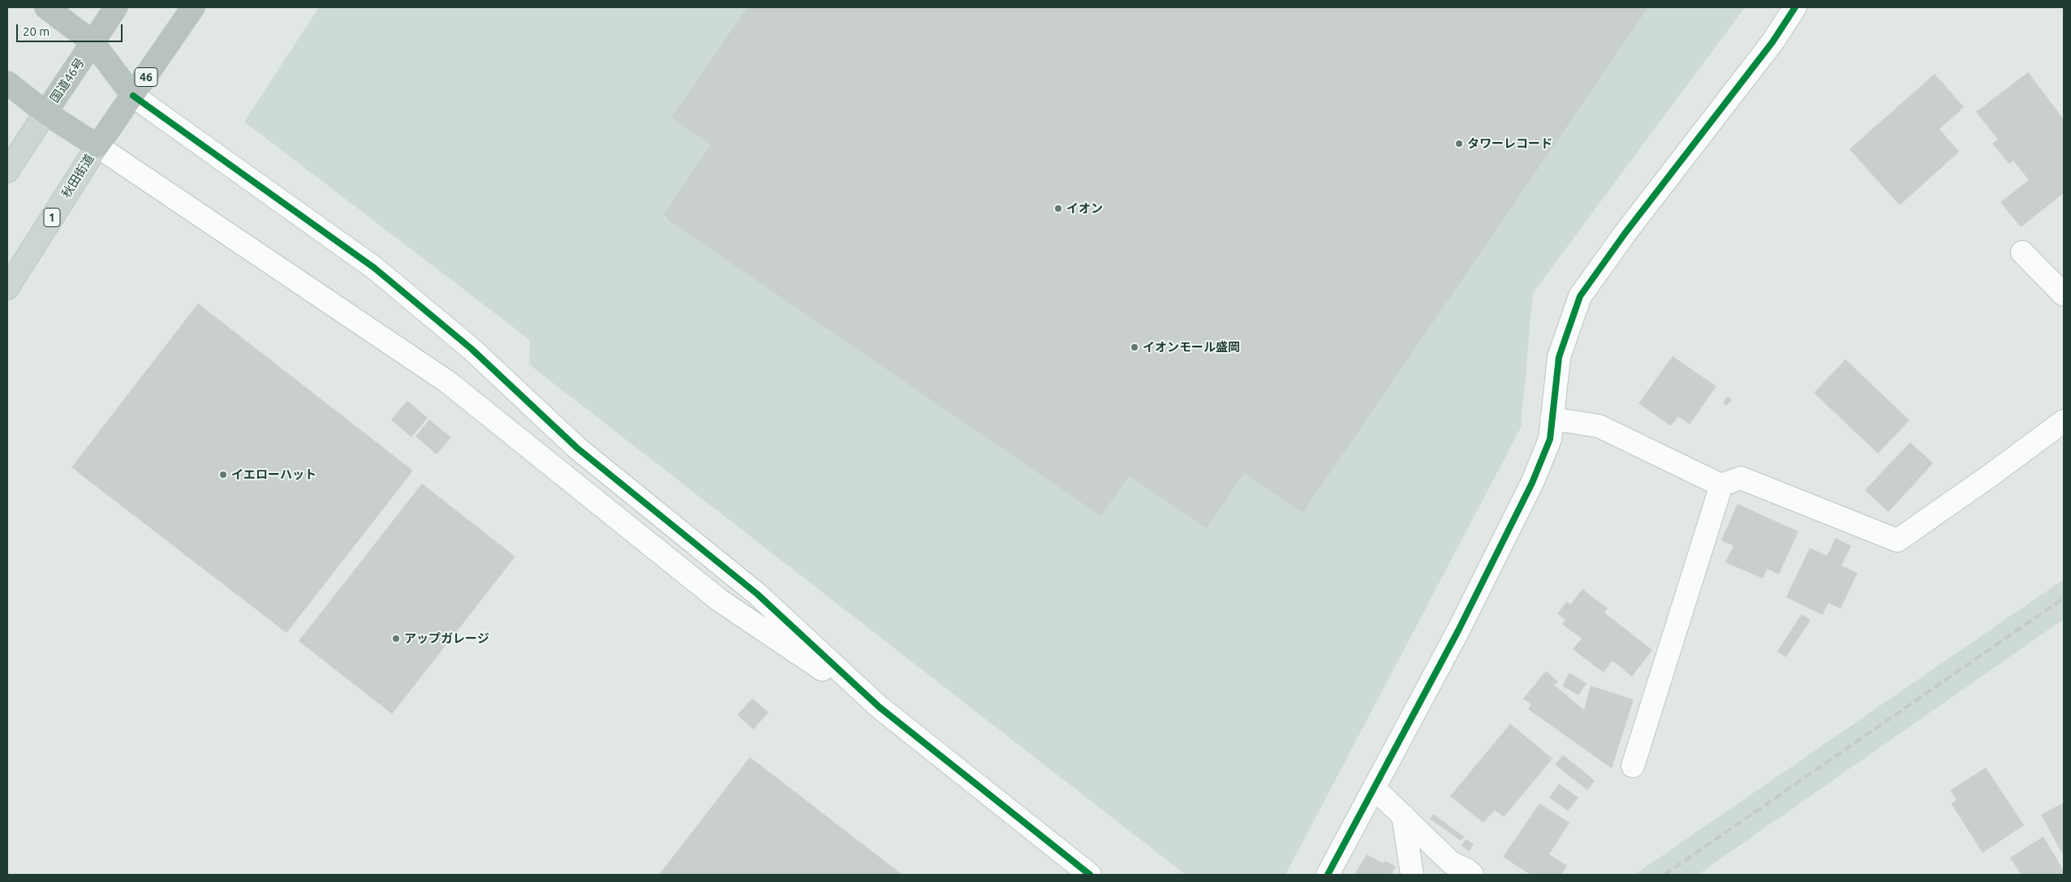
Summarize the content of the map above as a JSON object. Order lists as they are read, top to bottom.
{
  "streets": {
    "highway": ["46", "国道46号"],
    "main road": ["秋田街道", "1"]
  },
  "crossings": [
    ["46", "国道46号"],
    ["46", "秋田街道"]
  ],
  "places": [
    "タワーレコード",
    "イオン",
    "イオンモール盛岡",
    "イエローハット",
    "アップガレージ"
  ],
  "scale_bar": "20 m"
}
